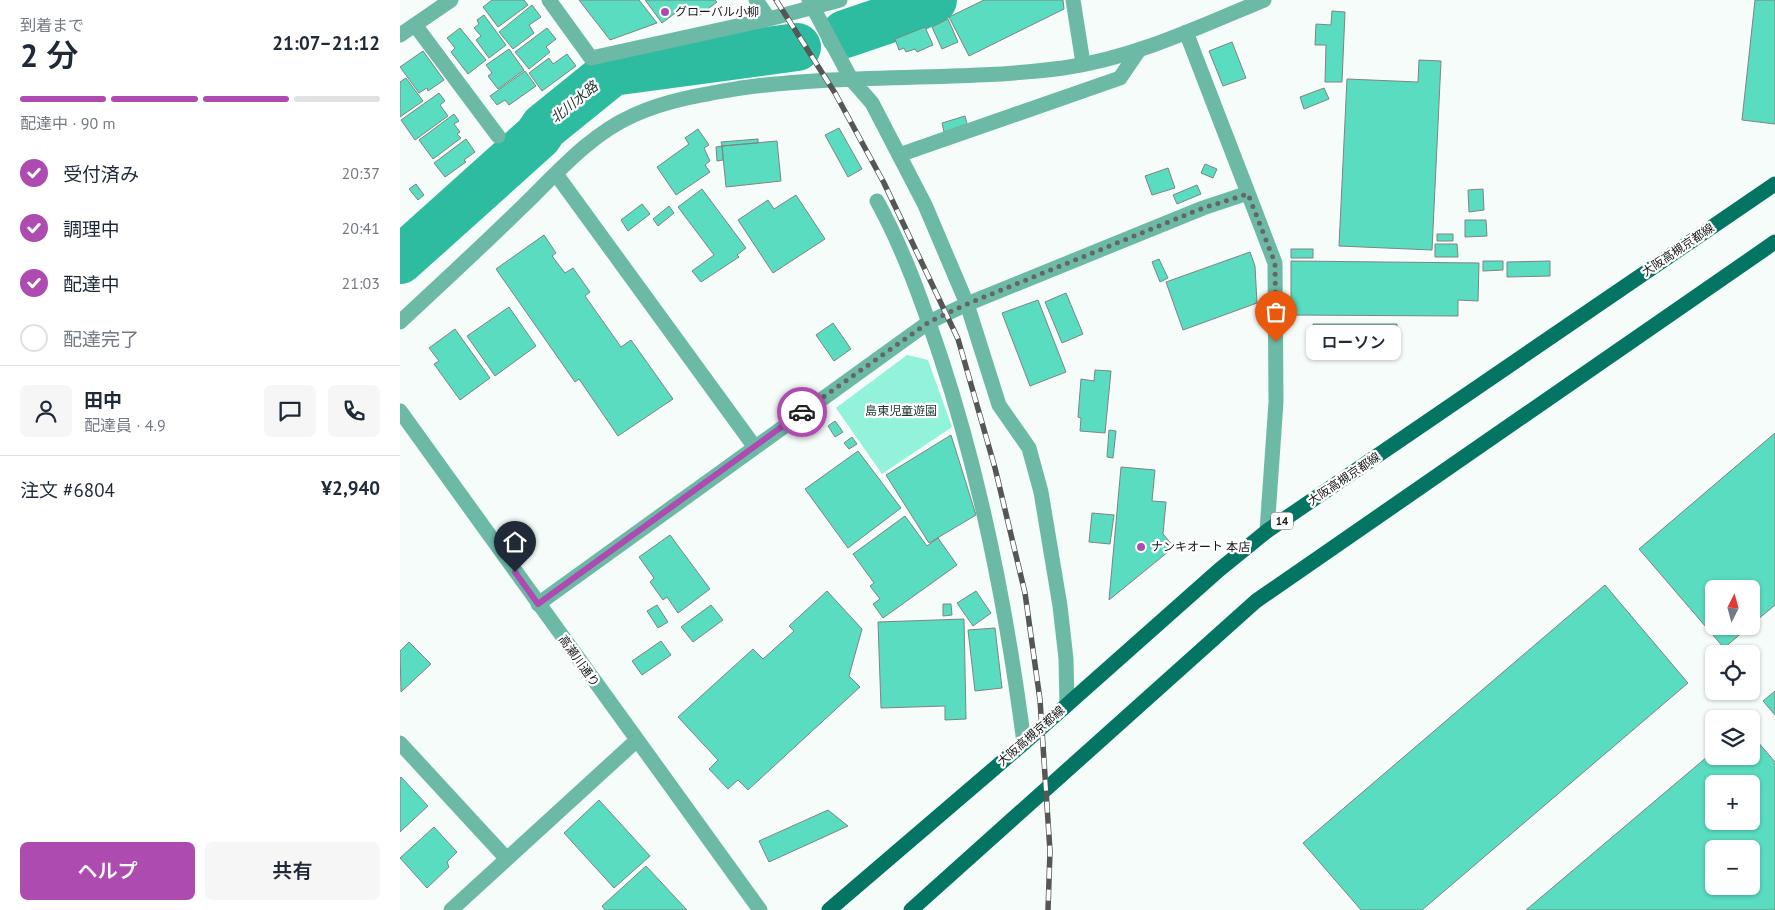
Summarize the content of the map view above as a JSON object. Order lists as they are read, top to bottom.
{
  "streets": {
    "main road": ["大阪高槻京都線", "14"],
    "street": ["高瀬川通り"]
  },
  "water": ["北川水路"],
  "parks": ["島東児童遊園"],
  "places": ["グローバル小柳", "ローソン", "ナンキオート 本店"],
  "north": "top",
  "page": {
    "heading": ["2 分", "到着まで", "21:07–21:12"],
    "panel": [
      "田中",
      "配達員 · 4.9",
      "注文 #6804",
      "¥2,940"
    ],
    "bar": "配達中 · 90 m",
    "list": [
      ["受付済み", "20:37"],
      ["調理中", "20:41"],
      ["配達中", "21:03"],
      "配達完了"
    ],
    "bubble": "ローソン",
    "map_buttons": ["+", "−"],
    "buttons": ["ヘルプ", "共有"]
  }
}
